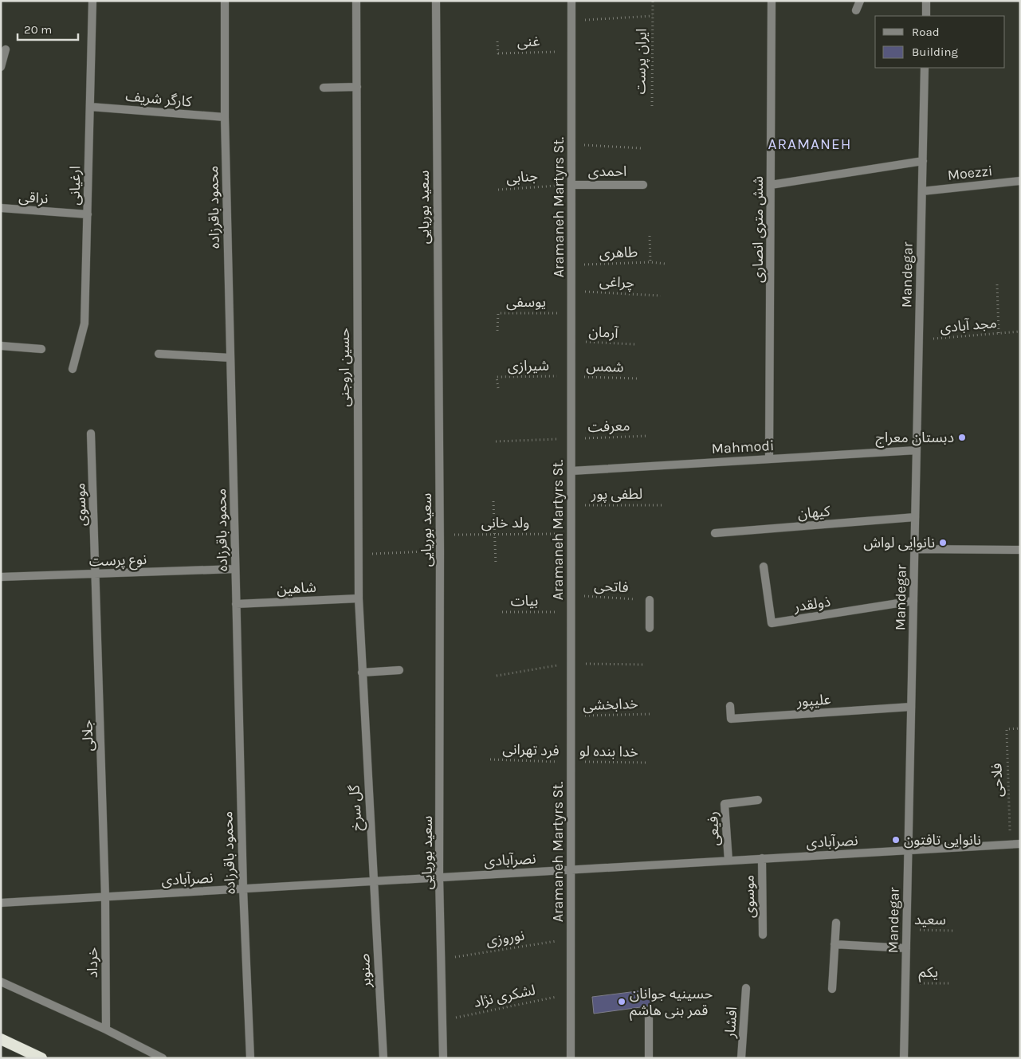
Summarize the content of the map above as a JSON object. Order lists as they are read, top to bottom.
{
  "streets": {
    "street": [
      "کارگر شریف",
      "احمدی",
      "Moezzi",
      "ارغیانی",
      "نراقی",
      "محمود باقرزاده",
      "سعید بوریایی",
      "Aramaneh Martyrs St.",
      "شش متری انصاری",
      "Mandegar",
      "حسین اروجنی",
      "Mahmodi",
      "موسوی",
      "کیهان",
      "نوع پرست",
      "شاهین",
      "ذولقدر",
      "علیپور",
      "جلالی",
      "گل سرخ",
      "رفیعی",
      "نصرآبادی",
      "خرداد",
      "صنوبر",
      "افشار"
    ],
    "path": [
      "غنی",
      "ایران پرست",
      "جنابی",
      "طاهری",
      "چراغی",
      "یوسفی",
      "مجد آبادی",
      "آرمان",
      "شیرازی",
      "شمس",
      "معرفت",
      "لطفی پور",
      "ولد خانی",
      "فاتحی",
      "بیات",
      "خدابخشی",
      "فرد تهرانی",
      "خدا بنده لو",
      "فلاحی",
      "سعید",
      "نوروزی",
      "یکم",
      "لشکری نژاد"
    ]
  },
  "crossings": [
    ["غنی", "Aramaneh Martyrs St."],
    ["ایران پرست", "Aramaneh Martyrs St."],
    ["کارگر شریف", "ارغیانی"],
    ["کارگر شریف", "محمود باقرزاده"],
    ["احمدی", "جنابی"],
    ["احمدی", "Aramaneh Martyrs St."],
    ["Moezzi", "Mandegar"],
    ["جنابی", "Aramaneh Martyrs St."],
    ["ارغیانی", "نراقی"],
    ["محمود باقرزاده", "نوع پرست"],
    ["محمود باقرزاده", "شاهین"],
    ["محمود باقرزاده", "نصرآبادی"],
    ["سعید بوریایی", "ولد خانی"],
    ["سعید بوریایی", "نصرآبادی"],
    ["سعید بوریایی", "نوروزی"],
    ["سعید بوریایی", "لشکری نژاد"],
    ["Aramaneh Martyrs St.", "طاهری"],
    ["Aramaneh Martyrs St.", "چراغی"],
    ["Aramaneh Martyrs St.", "یوسفی"],
    ["Aramaneh Martyrs St.", "آرمان"],
    ["Aramaneh Martyrs St.", "شیرازی"],
    ["Aramaneh Martyrs St.", "شمس"],
    ["Aramaneh Martyrs St.", "معرفت"],
    ["Aramaneh Martyrs St.", "Mahmodi"],
    ["Aramaneh Martyrs St.", "لطفی پور"],
    ["Aramaneh Martyrs St.", "ولد خانی"],
    ["Aramaneh Martyrs St.", "فاتحی"],
    ["Aramaneh Martyrs St.", "بیات"],
    ["Aramaneh Martyrs St.", "خدابخشی"],
    ["Aramaneh Martyrs St.", "فرد تهرانی"],
    ["Aramaneh Martyrs St.", "خدا بنده لو"],
    ["Aramaneh Martyrs St.", "نصرآبادی"],
    ["Aramaneh Martyrs St.", "نوروزی"],
    ["Aramaneh Martyrs St.", "لشکری نژاد"],
    ["شش متری انصاری", "Mahmodi"],
    ["Mandegar", "مجد آبادی"],
    ["Mandegar", "Mahmodi"],
    ["Mandegar", "کیهان"],
    ["Mandegar", "ذولقدر"],
    ["Mandegar", "علیپور"],
    ["Mandegar", "نصرآبادی"],
    ["Mandegar", "سعید"],
    ["Mandegar", "یکم"],
    ["شیرازی", "شمس"],
    ["حسین اروجنی", "شاهین"],
    ["حسین اروجنی", "گل سرخ"],
    ["موسوی", "نوع پرست"],
    ["موسوی", "جلالی"],
    ["موسوی", "نصرآبادی"],
    ["نوع پرست", "جلالی"],
    ["جلالی", "نصرآبادی"],
    ["جلالی", "خرداد"],
    ["فرد تهرانی", "خدا بنده لو"],
    ["فلاحی", "نصرآبادی"],
    ["گل سرخ", "نصرآبادی"],
    ["گل سرخ", "صنوبر"],
    ["رفیعی", "نصرآبادی"],
    ["نصرآبادی", "خرداد"],
    ["نصرآبادی", "صنوبر"]
  ],
  "districts": ["ARAMANEH"],
  "places": [
    "دبستان معراج",
    "نانوایی لواش",
    "نانوایی تافتون",
    "حسینیه جوانان قمر بنی هاشم"
  ],
  "legend": ["Road", "Building"],
  "scale_bar": "20 m"
}
